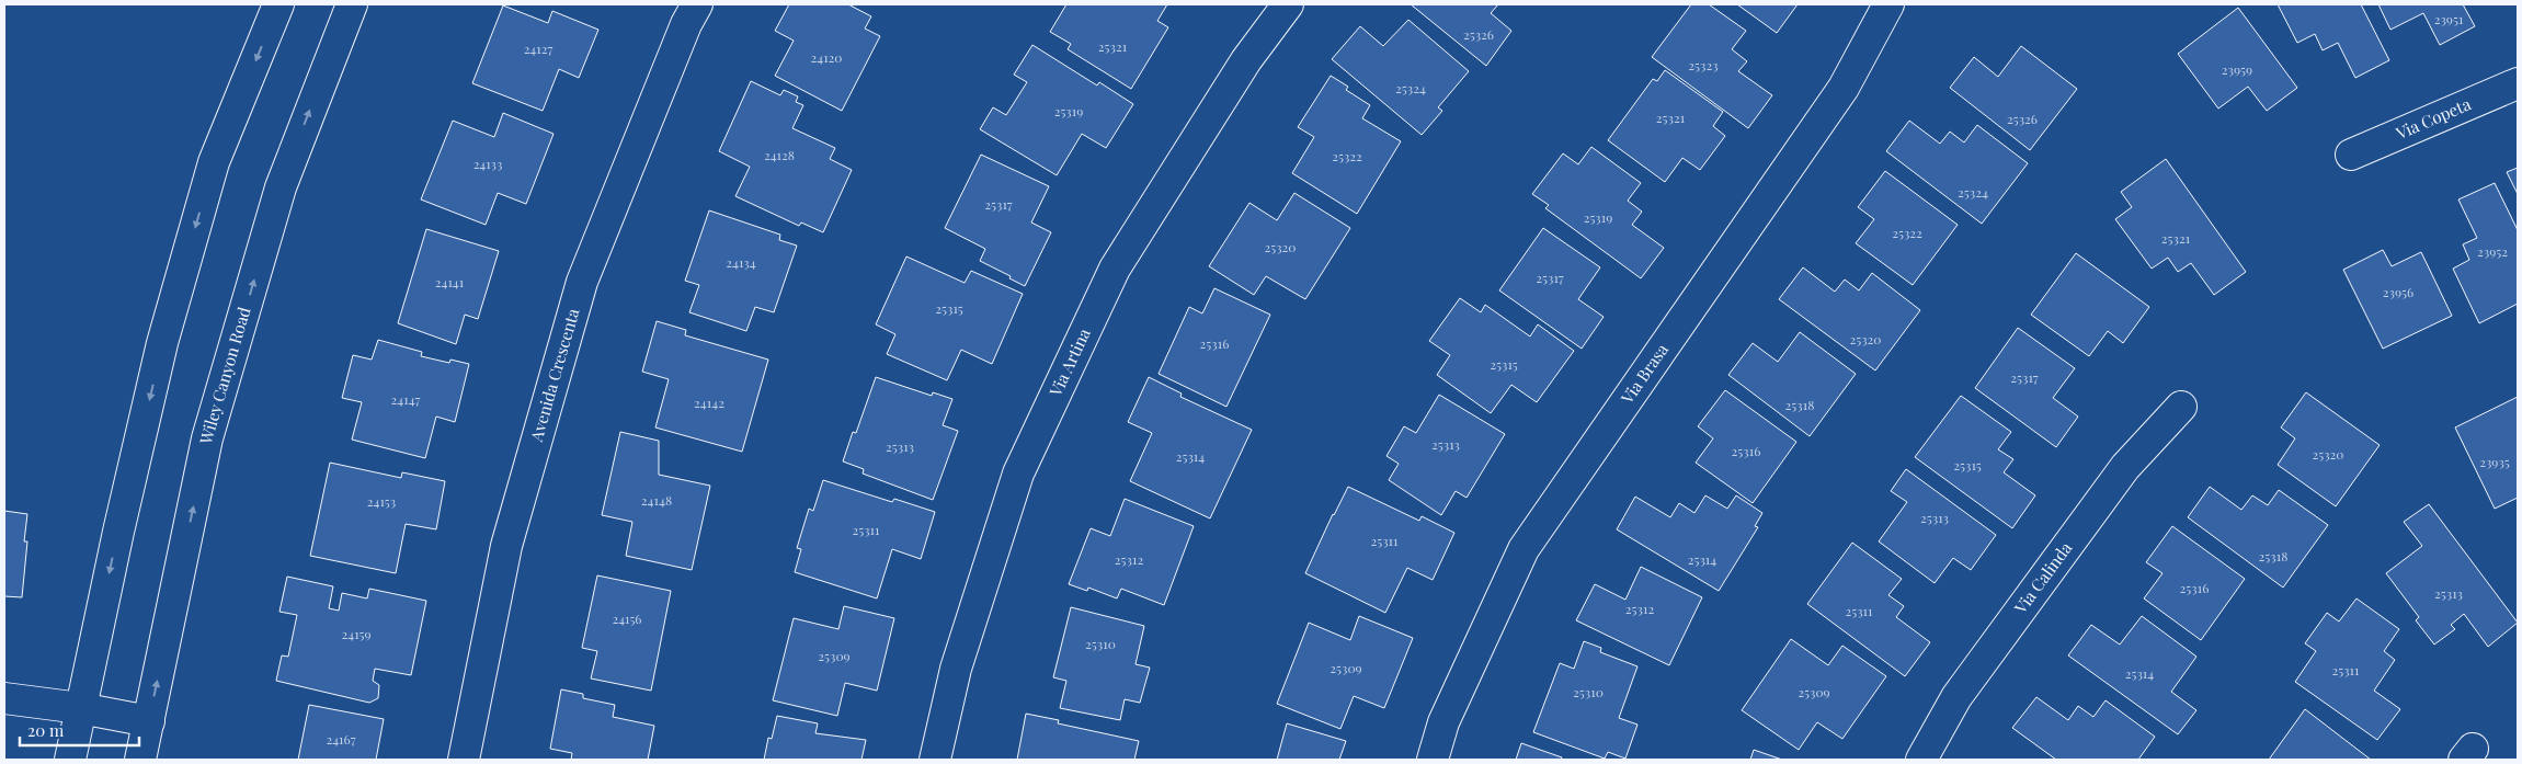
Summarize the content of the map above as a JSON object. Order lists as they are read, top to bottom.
{
  "streets": {
    "street": [
      "Via Copeta",
      "Via Artina",
      "Avenida Crescenta",
      "Via Brasa",
      "Wiley Canyon Road",
      "Via Calinda"
    ]
  },
  "house_numbers": [
    "23951",
    "25326",
    "25321",
    "24127",
    "24120",
    "25323",
    "23959",
    "25324",
    "25319",
    "25321",
    "25326",
    "24128",
    "25322",
    "24133",
    "25324",
    "25317",
    "25319",
    "25322",
    "25321",
    "25320",
    "23952",
    "24134",
    "25317",
    "24141",
    "23956",
    "25315",
    "25320",
    "25316",
    "25315",
    "25317",
    "24147",
    "24142",
    "25318",
    "25313",
    "25313",
    "25316",
    "25320",
    "25314",
    "23935",
    "25315",
    "24148",
    "24153",
    "25313",
    "25311",
    "25311",
    "25318",
    "25312",
    "25314",
    "25316",
    "25313",
    "25312",
    "25311",
    "24156",
    "24159",
    "25310",
    "25309",
    "25309",
    "25311",
    "25314",
    "25310",
    "25309",
    "24167"
  ],
  "scale_bar": "20 m"
}
